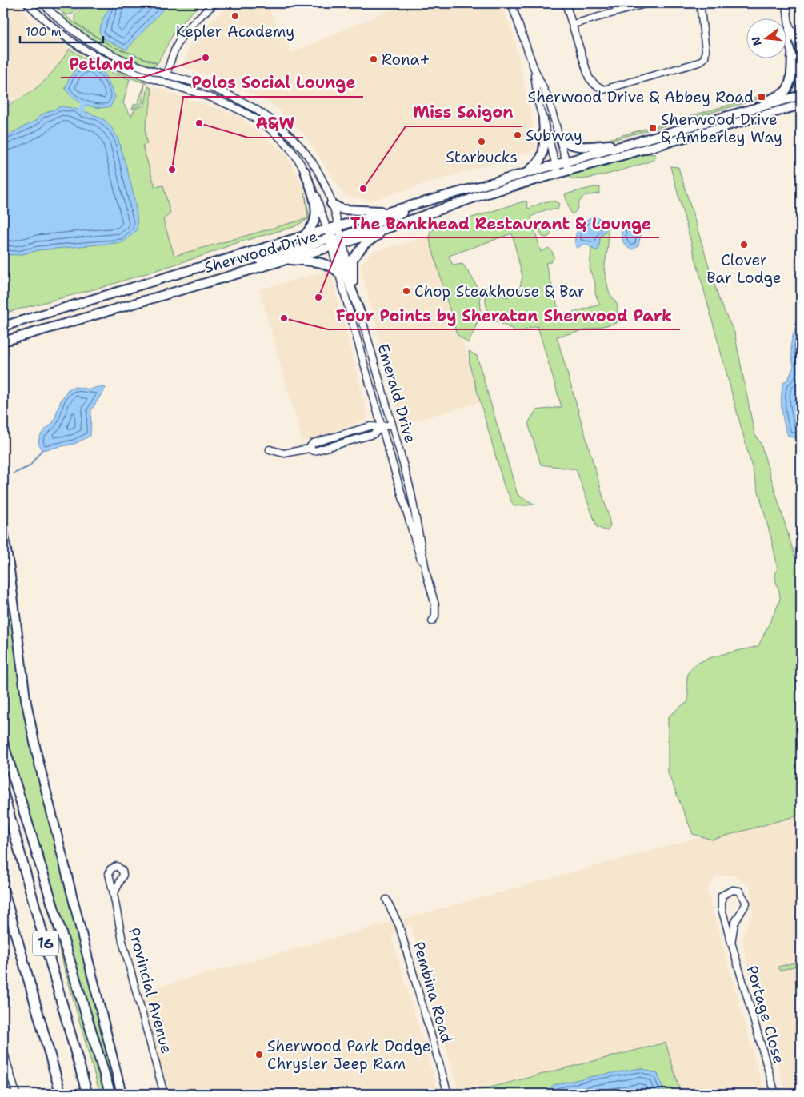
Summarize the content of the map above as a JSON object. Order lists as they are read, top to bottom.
{
  "streets": {
    "highway": ["16"],
    "main road": ["Sherwood Drive"],
    "street": [
      "Emerald Drive",
      "Provincial Avenue",
      "Pembina Road",
      "Portage Close"
    ]
  },
  "crossings": [
    ["Sherwood Drive", "Emerald Drive"]
  ],
  "places": {
    "other": [
      "Kepler Academy",
      "Petland",
      "Rona+",
      "A&W",
      "Subway",
      "Starbucks",
      "Polos Social Lounge",
      "Miss Saigon",
      "Clover Bar Lodge",
      "Chop Steakhouse & Bar",
      "The Bankhead Restaurant & Lounge",
      "Four Points by Sheraton Sherwood Park",
      "Sherwood Park Dodge Chrysler Jeep Ram"
    ],
    "transit": ["Sherwood Drive & Abbey Road", "Sherwood Drive & Amberley Way"]
  },
  "scale_bar": "100 m",
  "north": "left"
}
